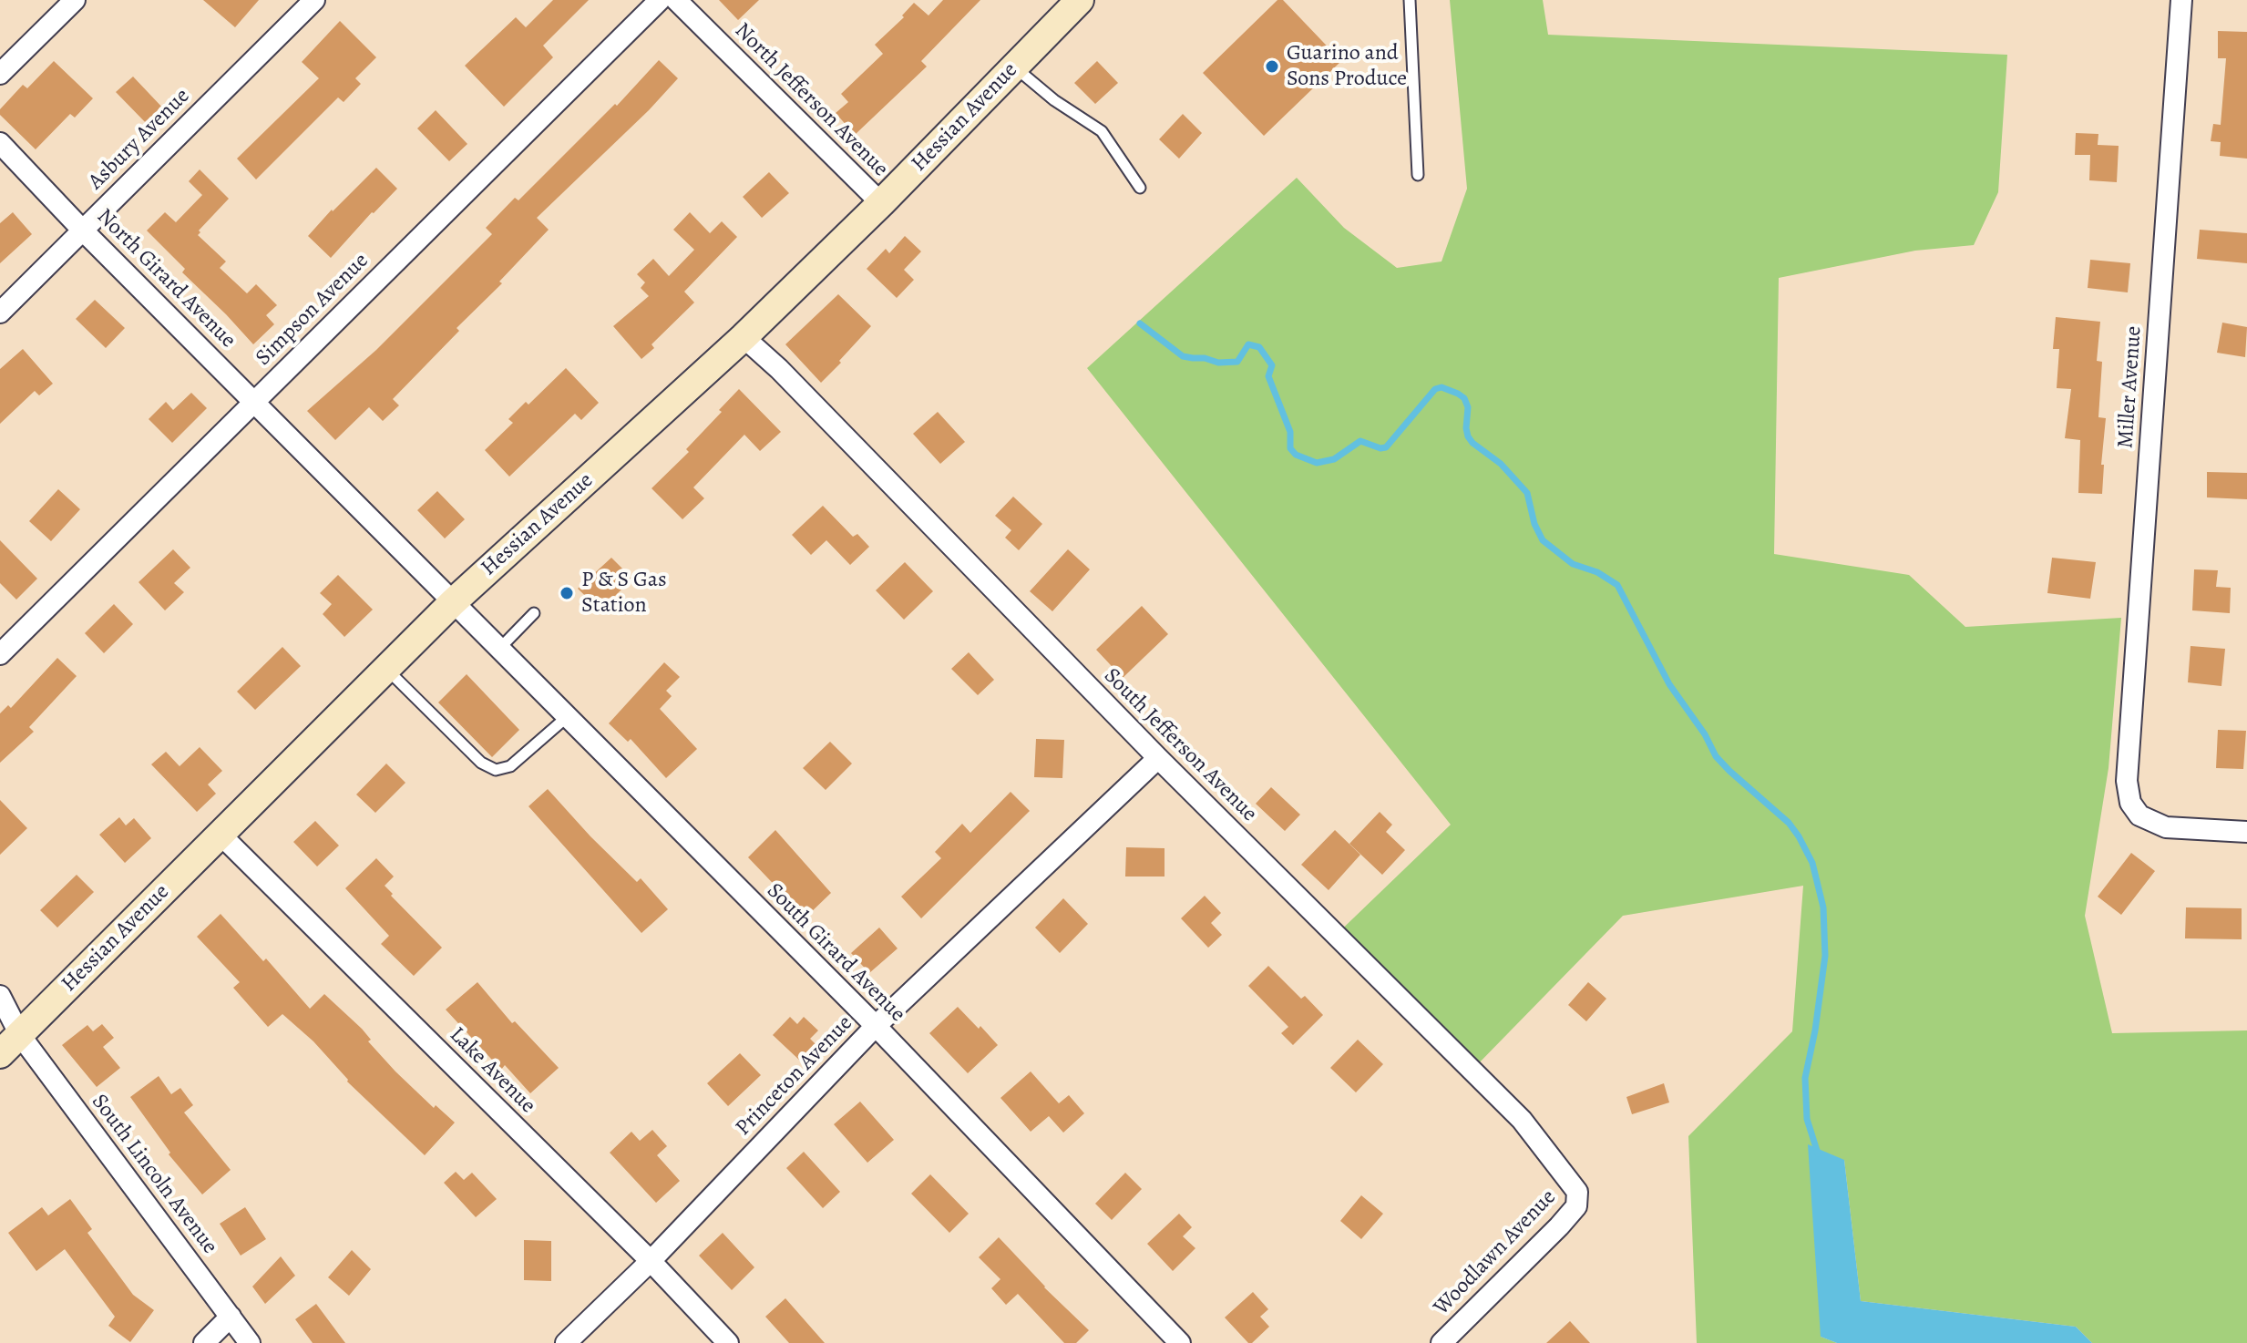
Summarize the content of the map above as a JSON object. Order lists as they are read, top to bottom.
{
  "streets": {
    "main road": ["Hessian Avenue"],
    "street": [
      "North Jefferson Avenue",
      "Asbury Avenue",
      "North Girard Avenue",
      "Simpson Avenue",
      "Miller Avenue",
      "South Jefferson Avenue",
      "South Girard Avenue",
      "Lake Avenue",
      "Princeton Avenue",
      "South Lincoln Avenue",
      "Woodlawn Avenue"
    ]
  },
  "crossings": [
    ["North Jefferson Avenue", "Hessian Avenue"],
    ["Hessian Avenue", "North Girard Avenue"],
    ["Hessian Avenue", "South Jefferson Avenue"],
    ["Hessian Avenue", "South Girard Avenue"],
    ["Hessian Avenue", "Lake Avenue"],
    ["Hessian Avenue", "South Lincoln Avenue"],
    ["Asbury Avenue", "North Girard Avenue"],
    ["North Girard Avenue", "Simpson Avenue"],
    ["North Girard Avenue", "South Girard Avenue"],
    ["South Jefferson Avenue", "Princeton Avenue"],
    ["South Jefferson Avenue", "Woodlawn Avenue"],
    ["South Girard Avenue", "Princeton Avenue"],
    ["Lake Avenue", "Princeton Avenue"]
  ],
  "places": ["Guarino and Sons Produce", "P & S Gas Station"]
}
